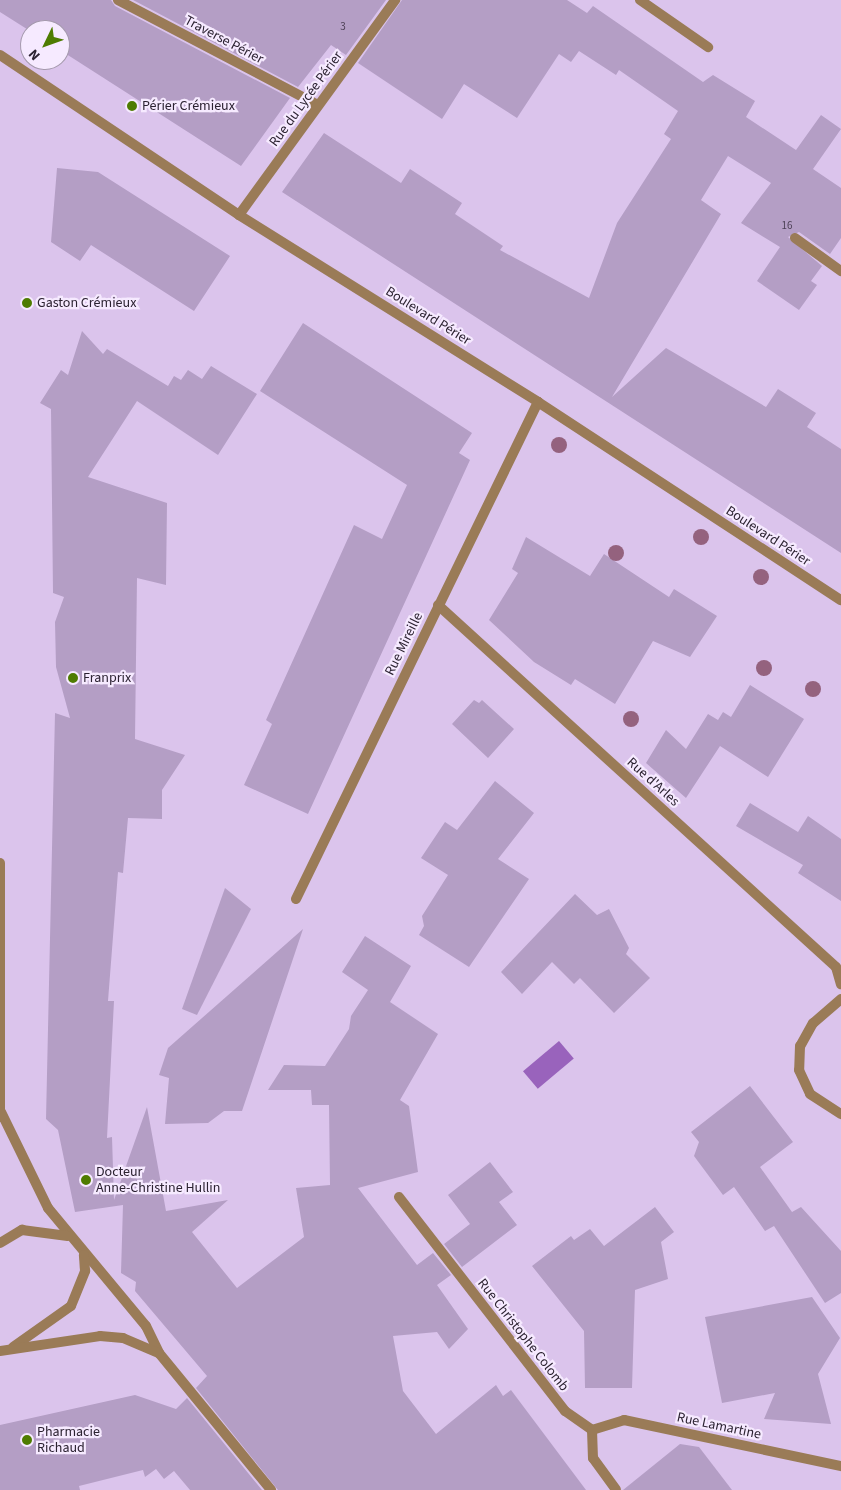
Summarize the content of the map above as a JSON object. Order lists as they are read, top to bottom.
{
  "streets": {
    "street": [
      "Traverse Périer",
      "Rue du Lycée Périer",
      "Boulevard Périer",
      "Rue Mireille",
      "Rue d'Arles",
      "Rue Christophe Colomb",
      "Rue Lamartine"
    ]
  },
  "crossings": [
    ["Traverse Périer", "Rue du Lycée Périer"],
    ["Rue du Lycée Périer", "Boulevard Périer"],
    ["Boulevard Périer", "Rue Mireille"],
    ["Rue Mireille", "Rue d'Arles"],
    ["Rue Christophe Colomb", "Rue Lamartine"]
  ],
  "places": [
    "Périer Crémieux",
    "Gaston Crémieux",
    "Franprix",
    "Docteur Anne-Christine Hullin",
    "Pharmacie Richaud"
  ],
  "house_numbers": ["3", "16"],
  "north": "bottom left"
}
